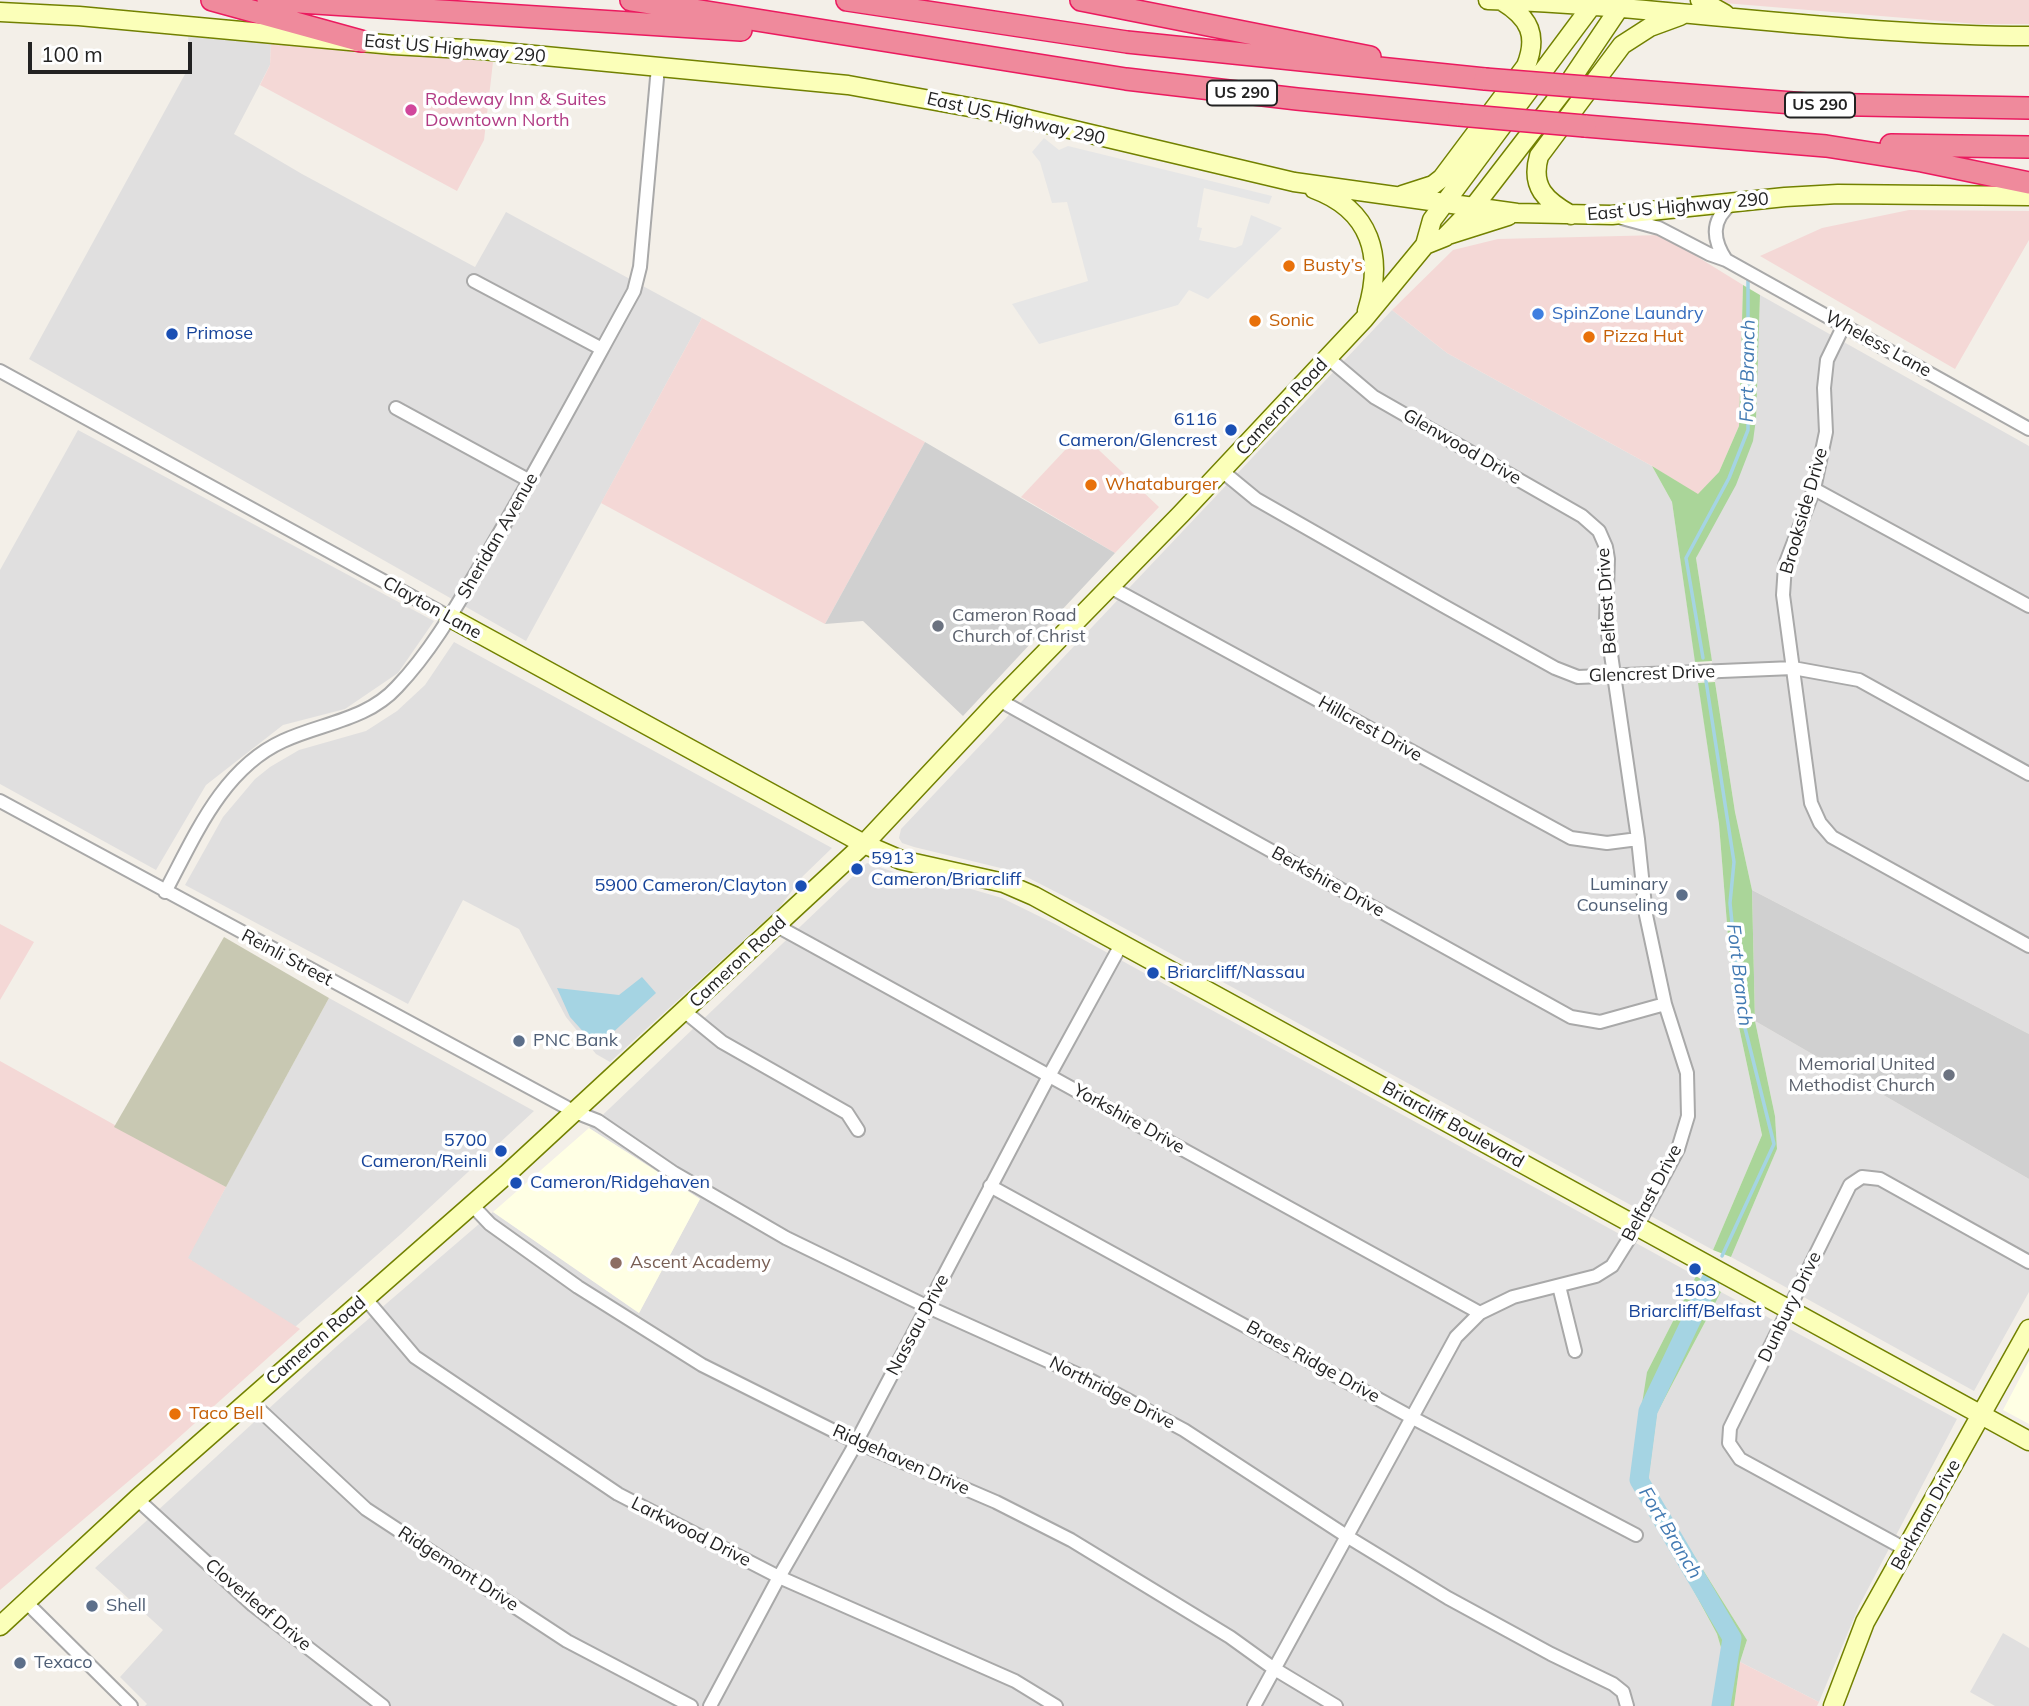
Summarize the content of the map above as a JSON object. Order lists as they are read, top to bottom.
{
  "streets": {
    "highway": ["US 290"],
    "main road": [
      "East US Highway 290",
      "Cameron Road",
      "Clayton Lane",
      "Briarcliff Boulevard",
      "Berkman Drive"
    ],
    "street": [
      "Wheless Lane",
      "Glenwood Drive",
      "Brookside Drive",
      "Sheridan Avenue",
      "Belfast Drive",
      "Glencrest Drive",
      "Hillcrest Drive",
      "Berkshire Drive",
      "Reinli Street",
      "Yorkshire Drive",
      "Dunbury Drive",
      "Nassau Drive",
      "Braes Ridge Drive",
      "Northridge Drive",
      "Ridgehaven Drive",
      "Larkwood Drive",
      "Ridgemont Drive",
      "Cloverleaf Drive"
    ]
  },
  "crossings": [
    ["East US Highway 290", "Wheless Lane"],
    ["East US Highway 290", "Cameron Road"],
    ["East US Highway 290", "Sheridan Avenue"],
    ["Wheless Lane", "Brookside Drive"],
    ["Cameron Road", "Glenwood Drive"],
    ["Cameron Road", "Clayton Lane"],
    ["Cameron Road", "Glencrest Drive"],
    ["Cameron Road", "Hillcrest Drive"],
    ["Cameron Road", "Berkshire Drive"],
    ["Cameron Road", "Reinli Street"],
    ["Cameron Road", "Yorkshire Drive"],
    ["Cameron Road", "Briarcliff Boulevard"],
    ["Cameron Road", "Northridge Drive"],
    ["Cameron Road", "Ridgehaven Drive"],
    ["Cameron Road", "Larkwood Drive"],
    ["Cameron Road", "Ridgemont Drive"],
    ["Cameron Road", "Cloverleaf Drive"],
    ["Glenwood Drive", "Belfast Drive"],
    ["Brookside Drive", "Glencrest Drive"],
    ["Sheridan Avenue", "Clayton Lane"],
    ["Sheridan Avenue", "Reinli Street"],
    ["Belfast Drive", "Glencrest Drive"],
    ["Belfast Drive", "Hillcrest Drive"],
    ["Belfast Drive", "Berkshire Drive"],
    ["Belfast Drive", "Yorkshire Drive"],
    ["Belfast Drive", "Briarcliff Boulevard"],
    ["Belfast Drive", "Braes Ridge Drive"],
    ["Belfast Drive", "Northridge Drive"],
    ["Belfast Drive", "Ridgehaven Drive"],
    ["Clayton Lane", "Briarcliff Boulevard"],
    ["Reinli Street", "Northridge Drive"],
    ["Yorkshire Drive", "Nassau Drive"],
    ["Briarcliff Boulevard", "Dunbury Drive"],
    ["Briarcliff Boulevard", "Nassau Drive"],
    ["Briarcliff Boulevard", "Berkman Drive"],
    ["Dunbury Drive", "Berkman Drive"],
    ["Nassau Drive", "Braes Ridge Drive"],
    ["Nassau Drive", "Northridge Drive"],
    ["Nassau Drive", "Ridgehaven Drive"],
    ["Nassau Drive", "Larkwood Drive"]
  ],
  "water": ["Fort Branch"],
  "places": [
    "Rodeway Inn & Suites Downtown North",
    "Busty’s",
    "SpinZone Laundry",
    "Sonic",
    "Primose",
    "Pizza Hut",
    "6116 Cameron/Glencrest",
    "Whataburger",
    "Cameron Road Church of Christ",
    "5913 Cameron/Briarcliff",
    "5900 Cameron/Clayton",
    "Luminary Counseling",
    "Briarcliff/Nassau",
    "PNC Bank",
    "Memorial United Methodist Church",
    "5700 Cameron/Reinli",
    "Cameron/Ridgehaven",
    "Ascent Academy",
    "1503 Briarcliff/Belfast",
    "Taco Bell",
    "Shell",
    "Texaco"
  ],
  "scale_bar": "100 m"
}
